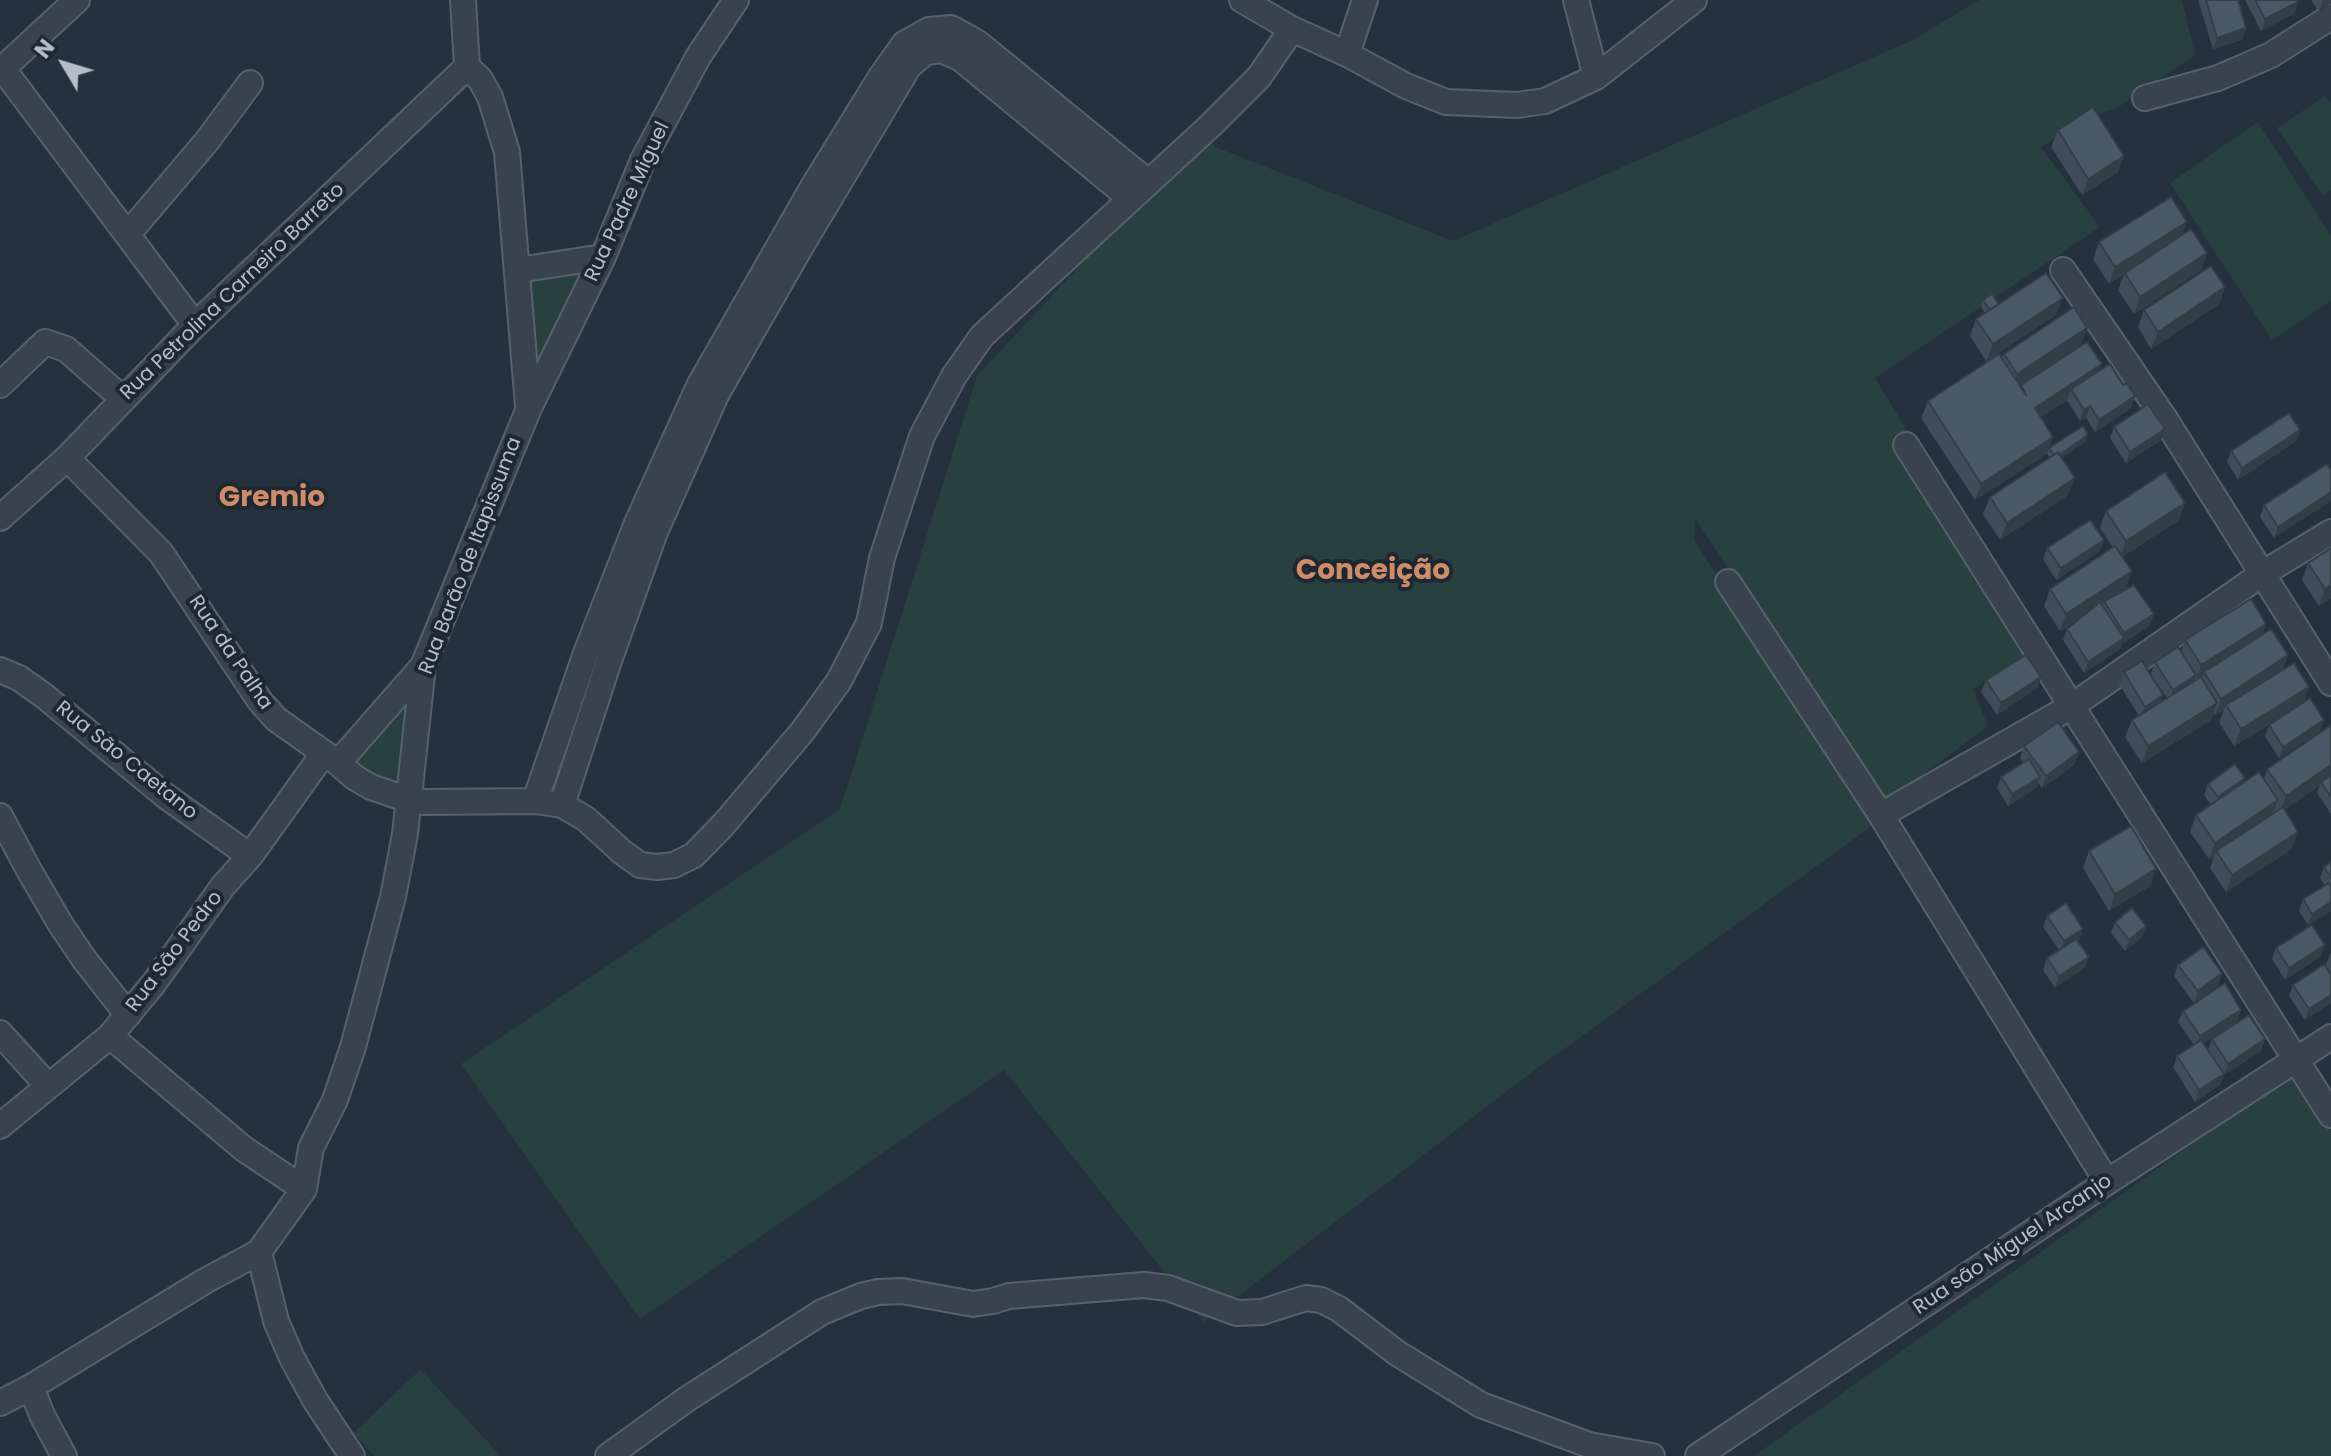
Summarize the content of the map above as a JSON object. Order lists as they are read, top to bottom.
{
  "streets": {
    "street": [
      "Rua Padre Miguel",
      "Rua Petrolina Carneiro Barreto",
      "Rua Barão de Itapissuma",
      "Rua da Palha",
      "Rua São Caetano",
      "Rua São Pedro",
      "Rua são Miguel Arcanjo"
    ]
  },
  "crossings": [
    ["Rua Padre Miguel", "Rua Barão de Itapissuma"],
    ["Rua Petrolina Carneiro Barreto", "Rua Barão de Itapissuma"],
    ["Rua Petrolina Carneiro Barreto", "Rua da Palha"],
    ["Rua Barão de Itapissuma", "Rua da Palha"],
    ["Rua Barão de Itapissuma", "Rua São Pedro"],
    ["Rua da Palha", "Rua São Pedro"],
    ["Rua São Caetano", "Rua São Pedro"]
  ],
  "districts": ["Gremio", "Conceição"],
  "north": "top left"
}
